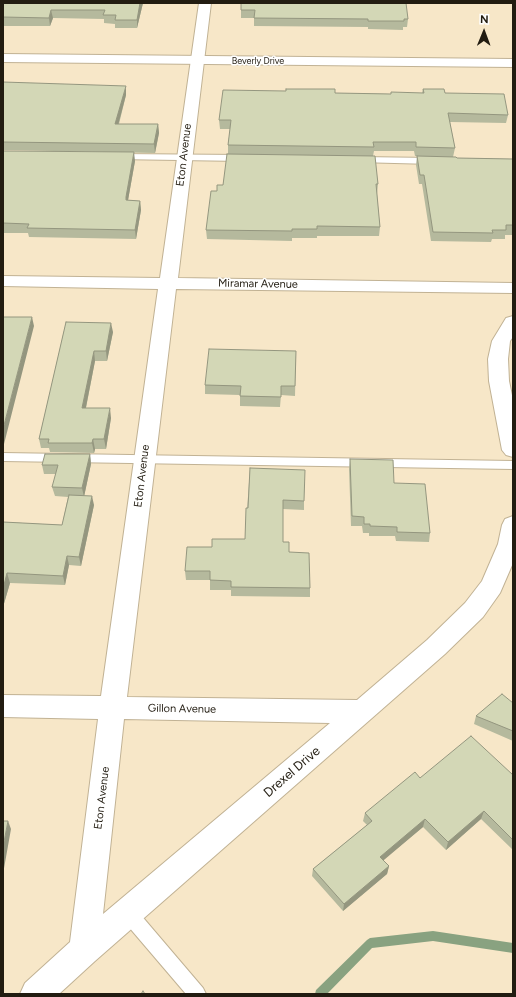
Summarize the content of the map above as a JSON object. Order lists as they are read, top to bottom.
{
  "streets": {
    "street": [
      "Beverly Drive",
      "Eton Avenue",
      "Miramar Avenue",
      "Gillon Avenue",
      "Drexel Drive"
    ]
  },
  "crossings": [
    ["Beverly Drive", "Eton Avenue"],
    ["Eton Avenue", "Miramar Avenue"],
    ["Eton Avenue", "Gillon Avenue"],
    ["Eton Avenue", "Drexel Drive"],
    ["Gillon Avenue", "Drexel Drive"]
  ],
  "north": "top"
}
